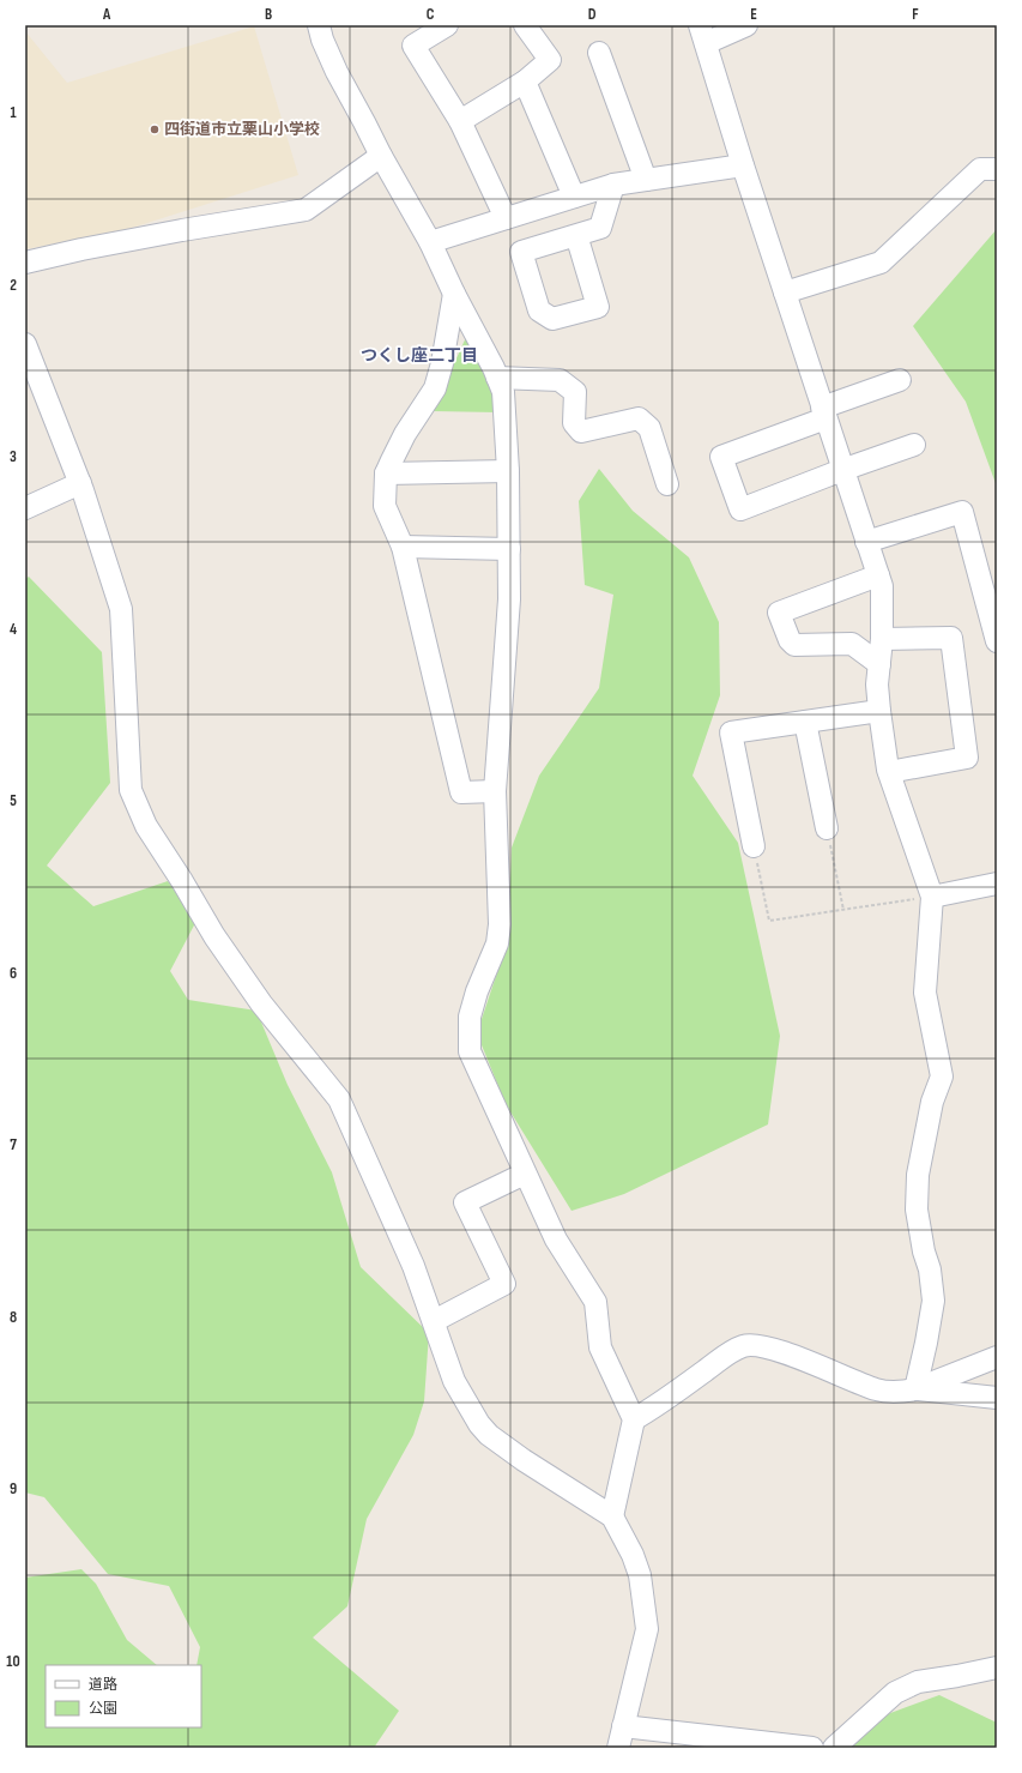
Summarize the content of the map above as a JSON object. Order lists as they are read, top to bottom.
{
  "districts": ["つくし座二丁目"],
  "places": ["四街道市立栗山小学校"],
  "legend": ["道路", "公園"],
  "grid": {
    "columns": [
      "A",
      "B",
      "C",
      "D",
      "E",
      "F"
    ],
    "rows": [
      "1",
      "2",
      "3",
      "4",
      "5",
      "6",
      "7",
      "8",
      "9",
      "10"
    ]
  }
}
